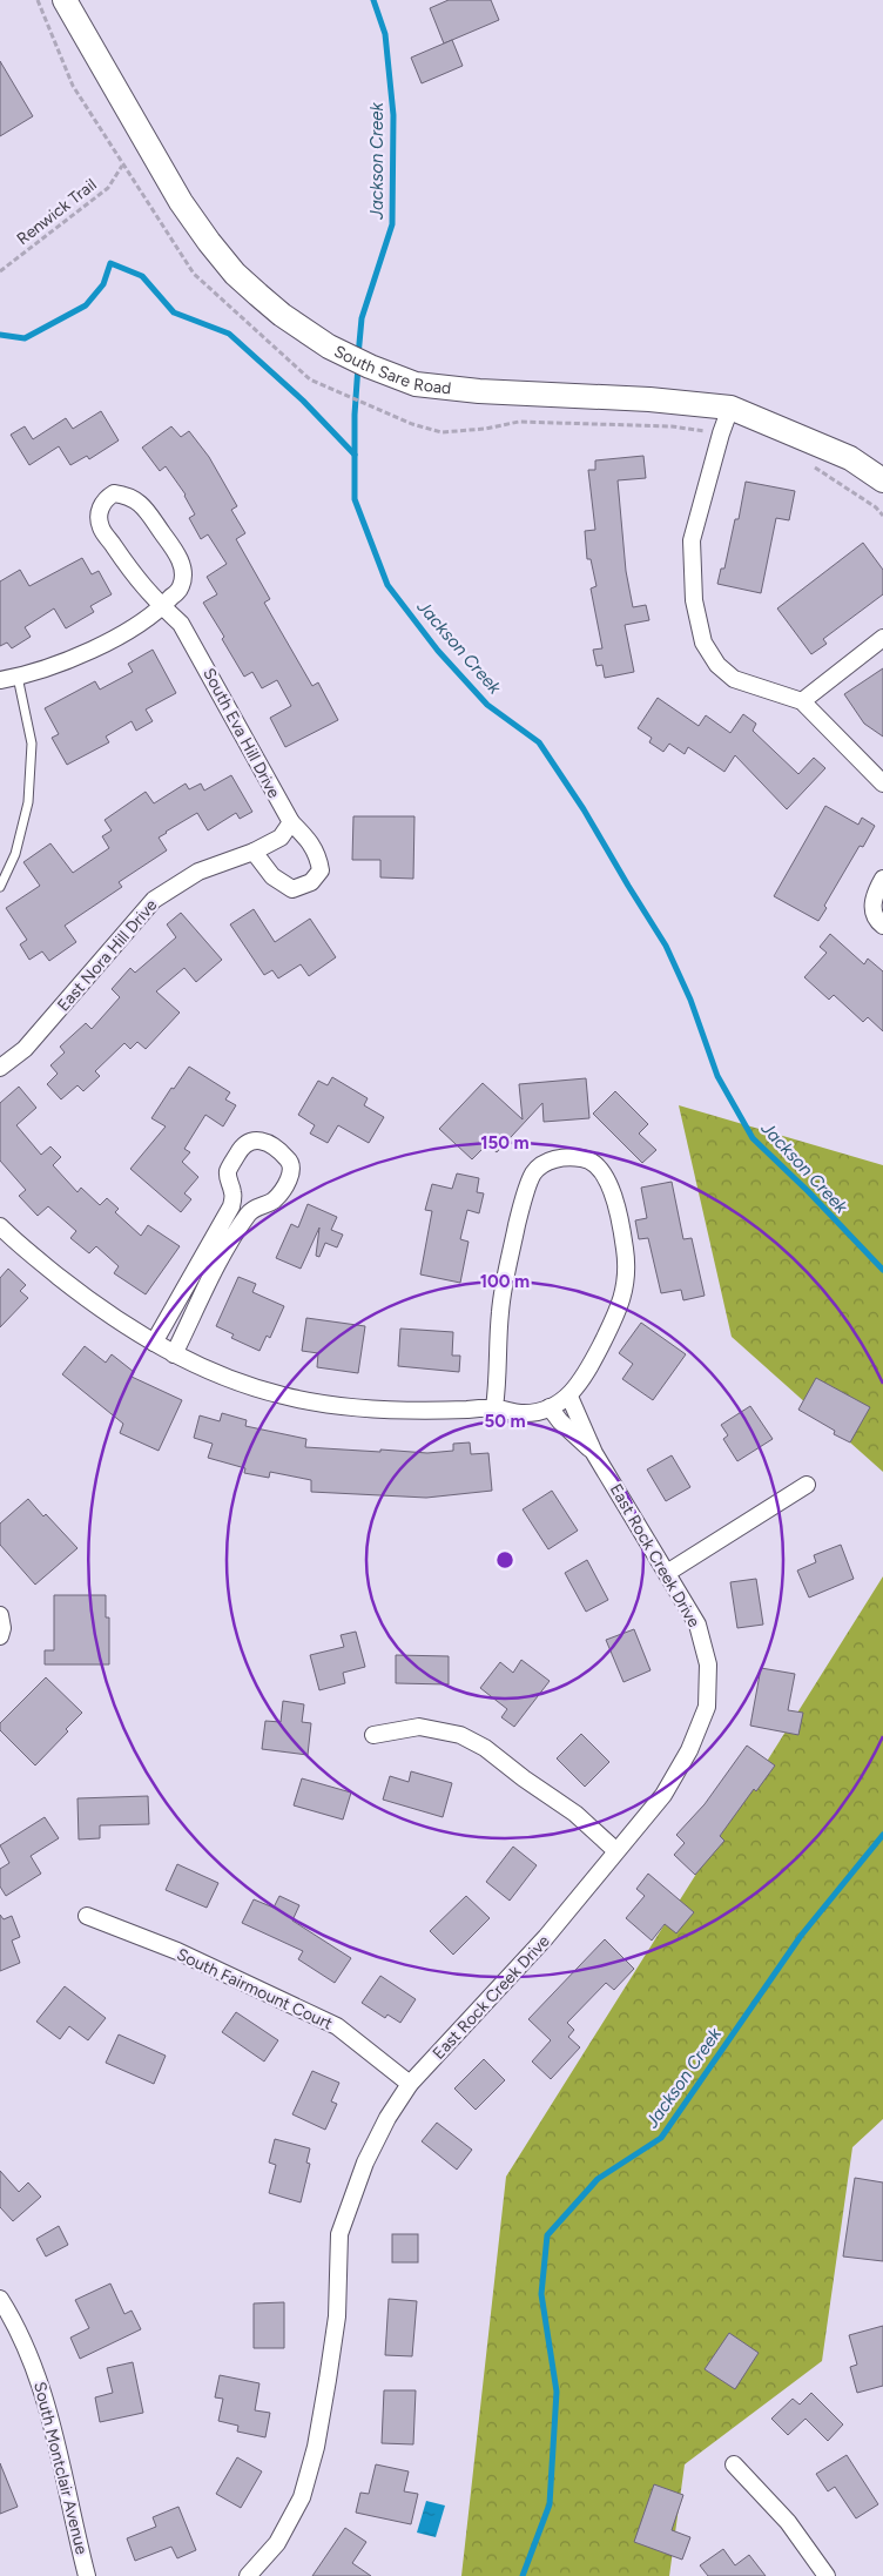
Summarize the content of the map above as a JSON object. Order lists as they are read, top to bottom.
{
  "streets": {
    "main road": ["South Sare Road"],
    "street": [
      "South Eva Hill Drive",
      "East Nora Hill Drive",
      "East Rock Creek Drive",
      "South Fairmount Court",
      "South Montclair Avenue"
    ],
    "path": ["Renwick Trail"]
  },
  "crossings": [
    ["East Rock Creek Drive", "South Fairmount Court"]
  ],
  "water": ["Jackson Creek"],
  "rings": ["150 m", "100 m", "50 m"]
}
